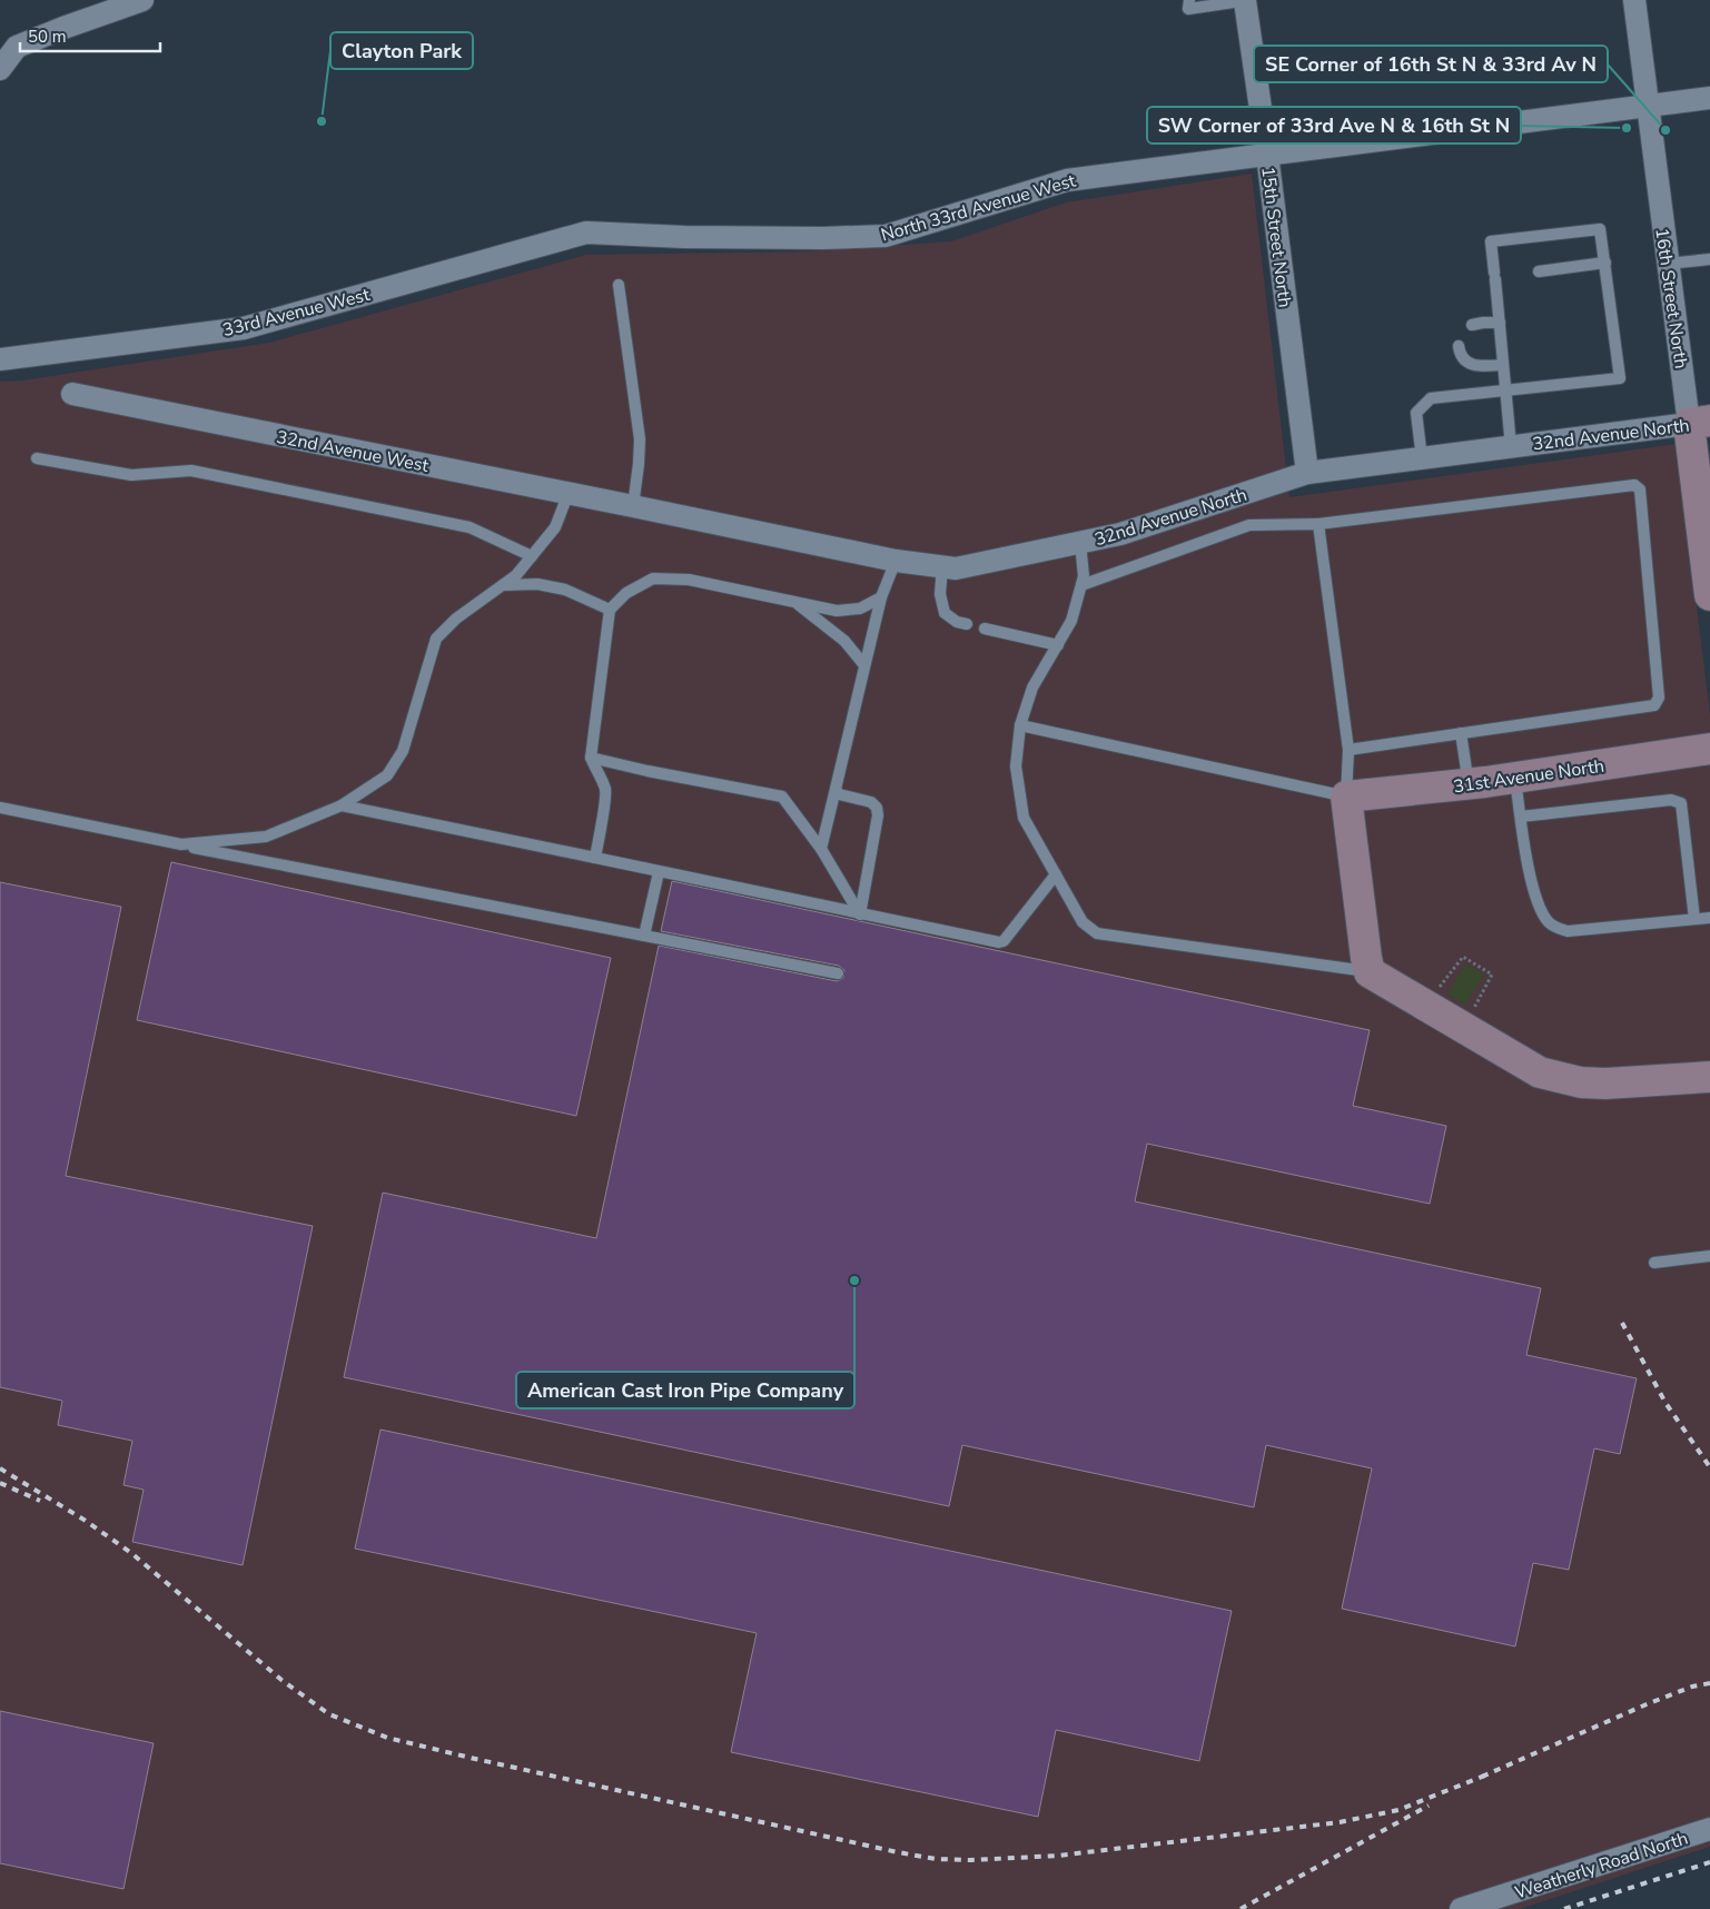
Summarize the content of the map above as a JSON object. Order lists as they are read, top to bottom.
{
  "streets": {
    "street": [
      "North 33rd Avenue West",
      "15th Street North",
      "16th Street North",
      "33rd Avenue West",
      "32nd Avenue North",
      "32nd Avenue West",
      "31st Avenue North",
      "Weatherly Road North"
    ]
  },
  "crossings": [
    ["North 33rd Avenue West", "15th Street North"],
    ["North 33rd Avenue West", "16th Street North"],
    ["North 33rd Avenue West", "33rd Avenue West"],
    ["15th Street North", "32nd Avenue North"],
    ["16th Street North", "32nd Avenue North"],
    ["32nd Avenue North", "32nd Avenue West"]
  ],
  "places": [
    "Clayton Park",
    "SW Corner of 33rd Ave N & 16th St N",
    "SE Corner of 16th St N & 33rd Av N",
    "American Cast Iron Pipe Company"
  ],
  "scale_bar": "50 m"
}
